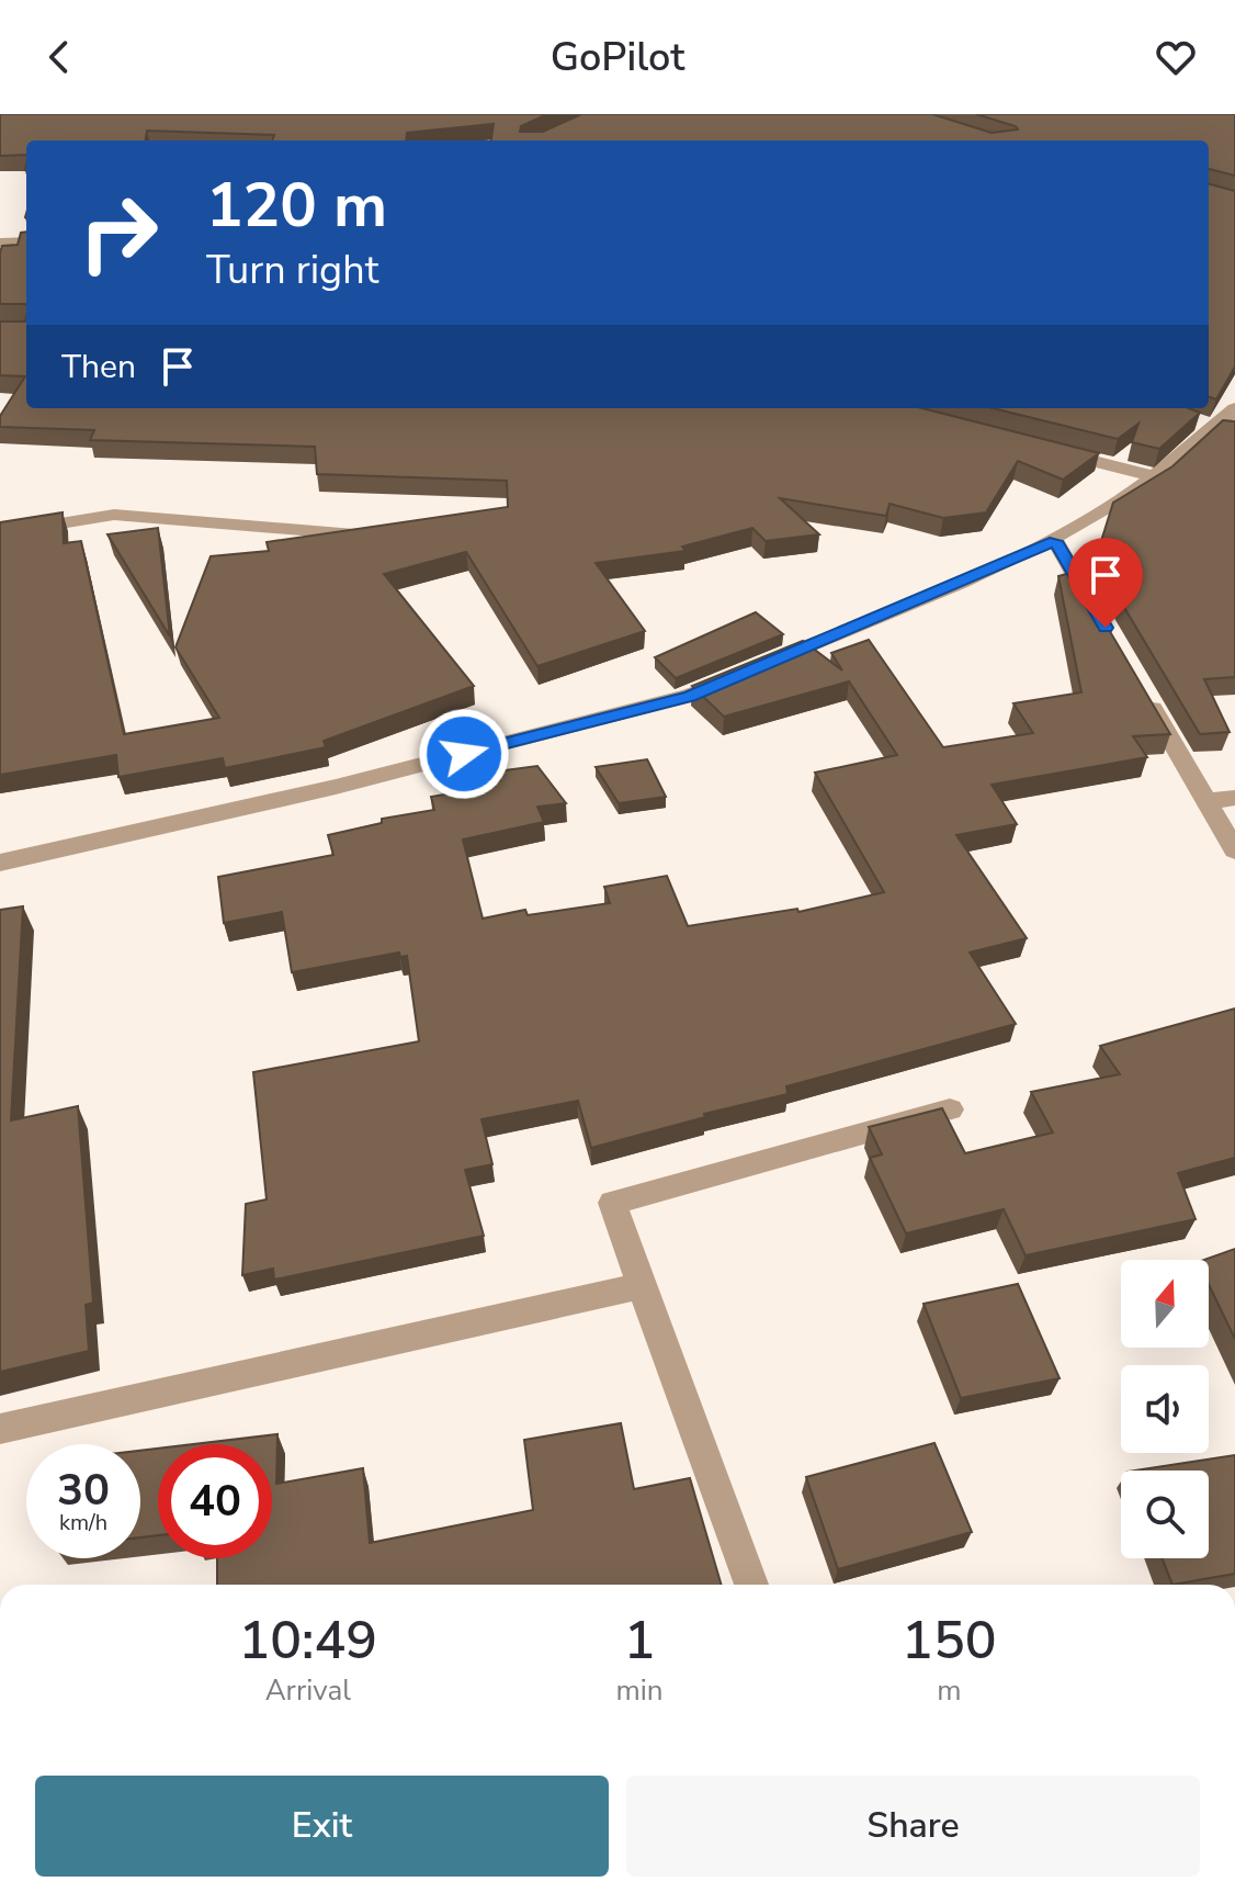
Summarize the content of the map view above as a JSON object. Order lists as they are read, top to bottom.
{
  "north": "top",
  "page": {
    "header": "GoPilot",
    "turn": ["120 m", "Turn right"],
    "then": "Then",
    "speed": "30 km/h",
    "limit": "40",
    "eta": [
      "10:49",
      "Arrival",
      "1",
      "min",
      "150",
      "m"
    ],
    "buttons": ["Exit", "Share"]
  }
}
